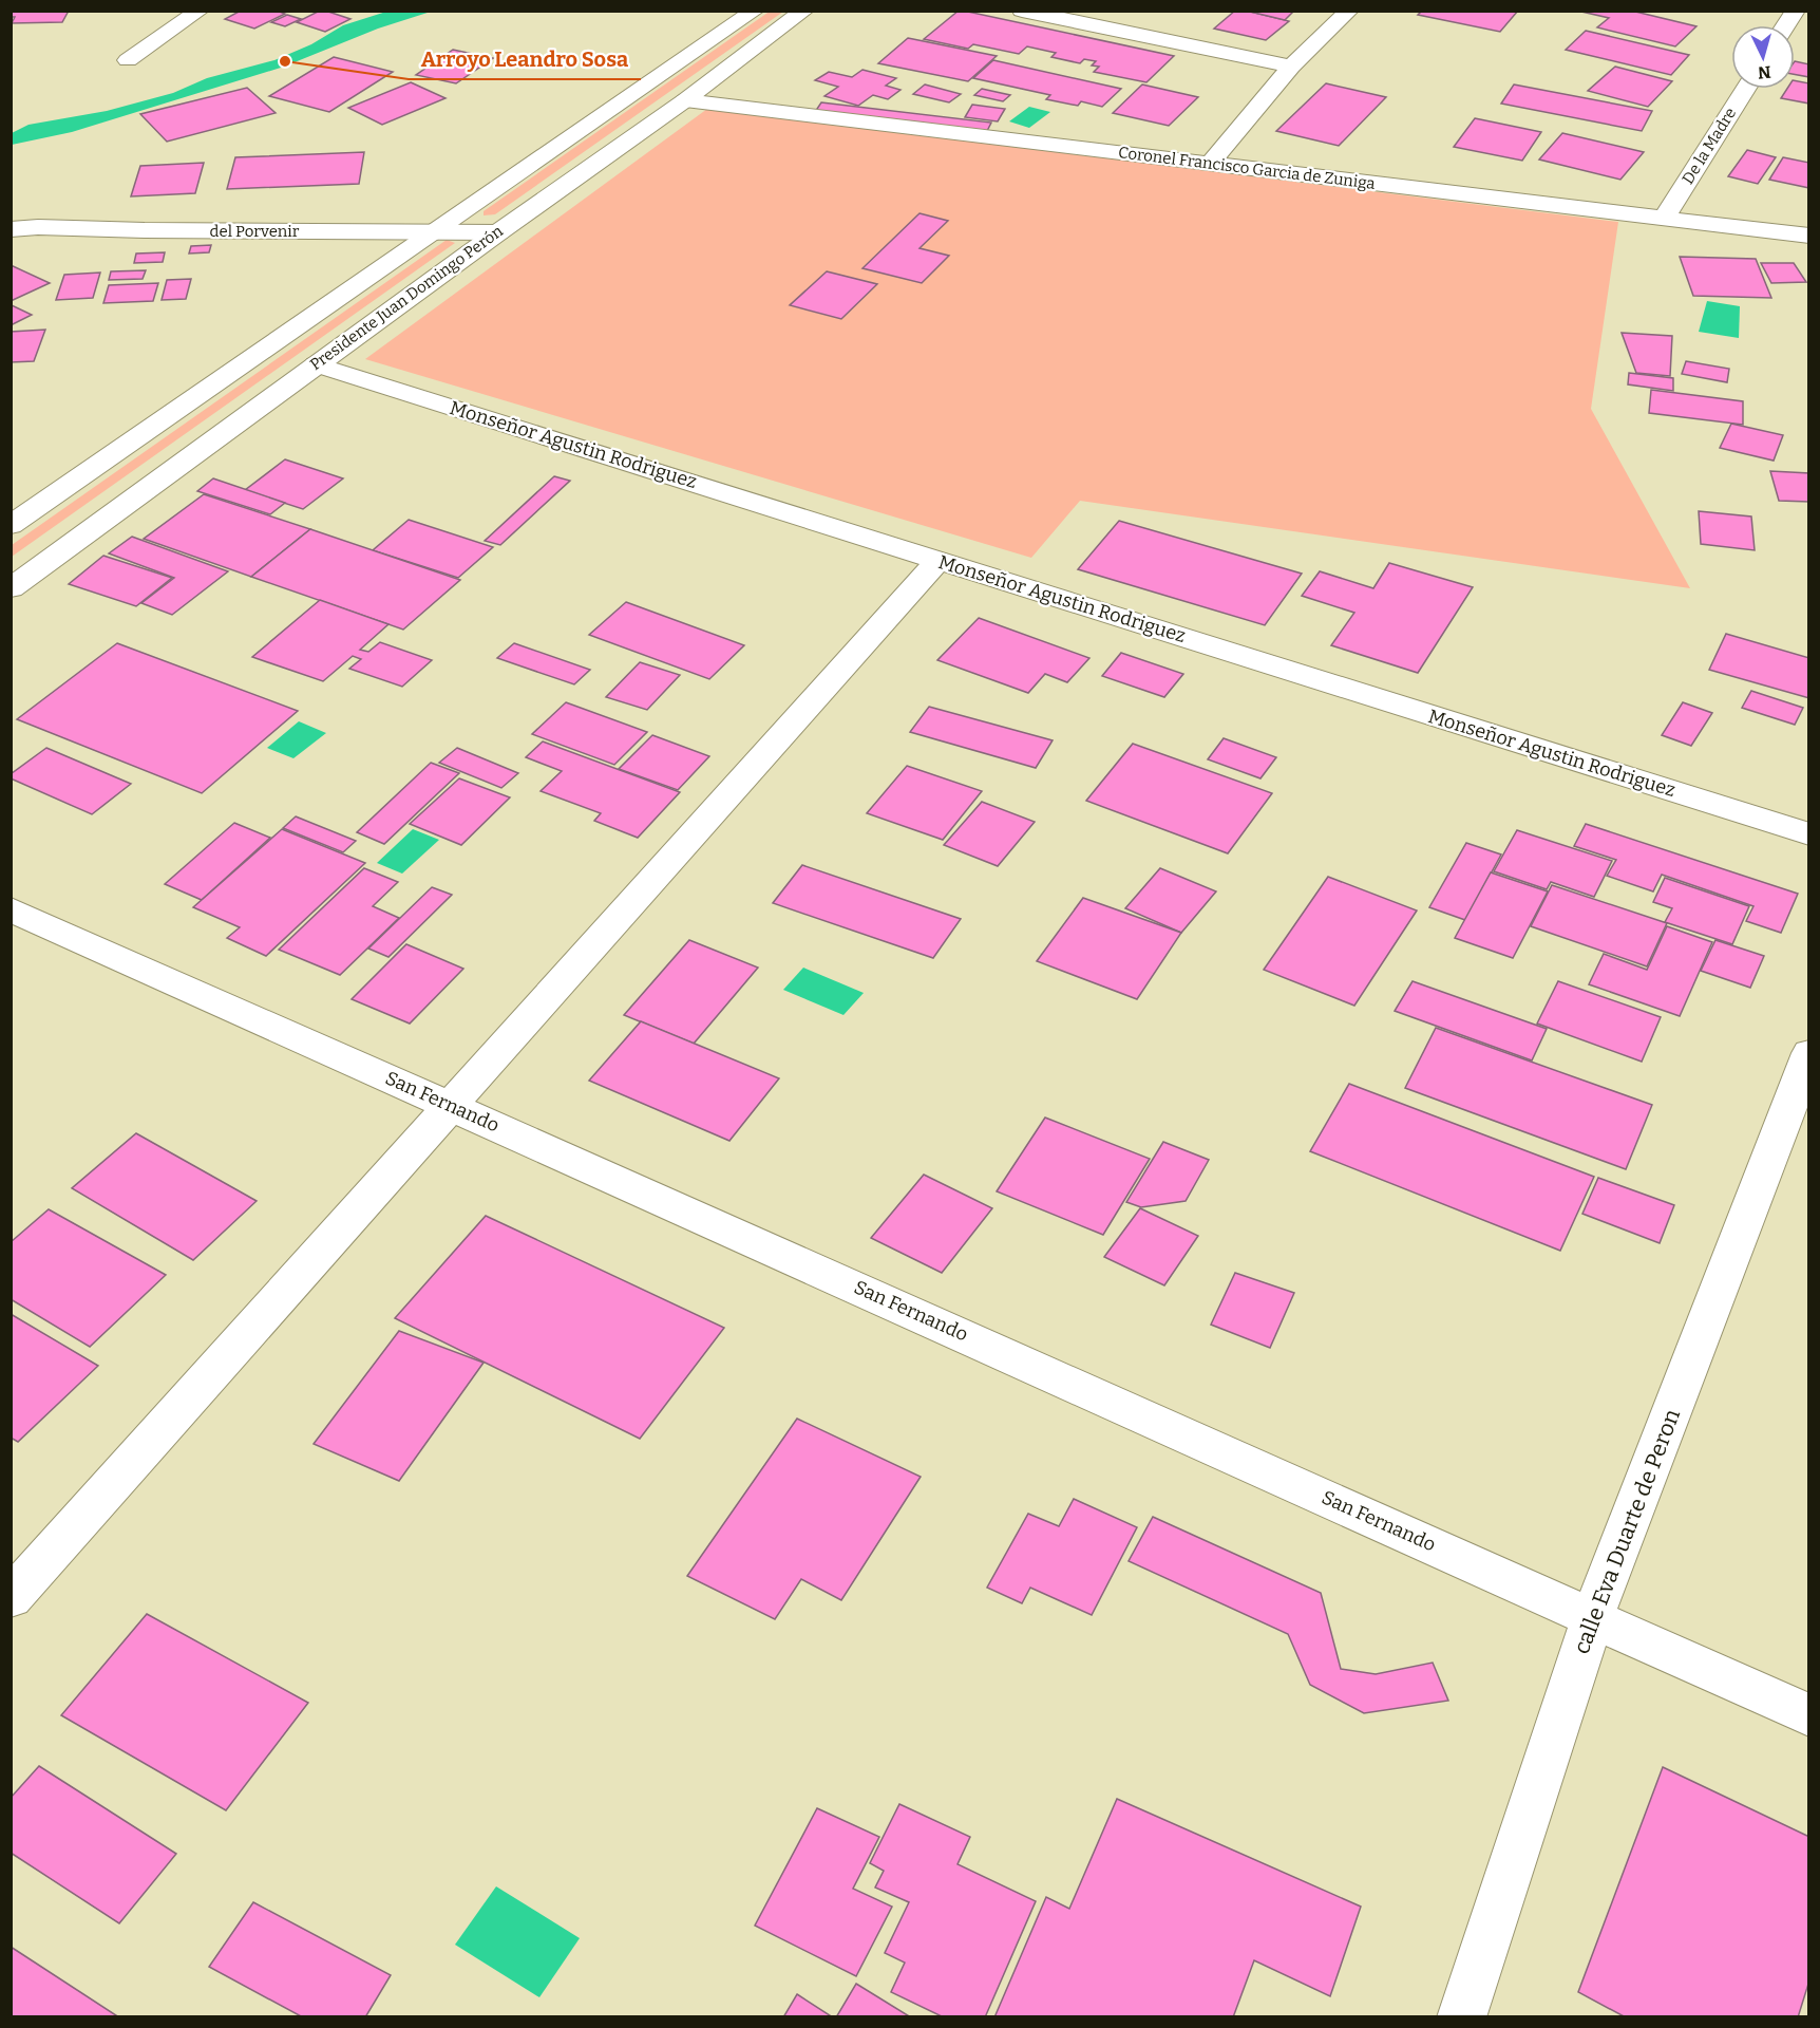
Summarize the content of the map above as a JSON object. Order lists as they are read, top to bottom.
{
  "streets": {
    "street": [
      "De la Madre",
      "Coronel Francisco Garcia de Zuniga",
      "del Porvenir",
      "Presidente Juan Domingo Perón",
      "Monseñor Agustin Rodriguez",
      "San Fernando",
      "calle Eva Duarte de Peron"
    ]
  },
  "crossings": [
    ["De la Madre", "Coronel Francisco Garcia de Zuniga"],
    ["Coronel Francisco Garcia de Zuniga", "Presidente Juan Domingo Perón"],
    ["del Porvenir", "Presidente Juan Domingo Perón"],
    ["Presidente Juan Domingo Perón", "Monseñor Agustin Rodriguez"],
    ["San Fernando", "calle Eva Duarte de Peron"]
  ],
  "places": ["Arroyo Leandro Sosa"],
  "north": "bottom"
}
